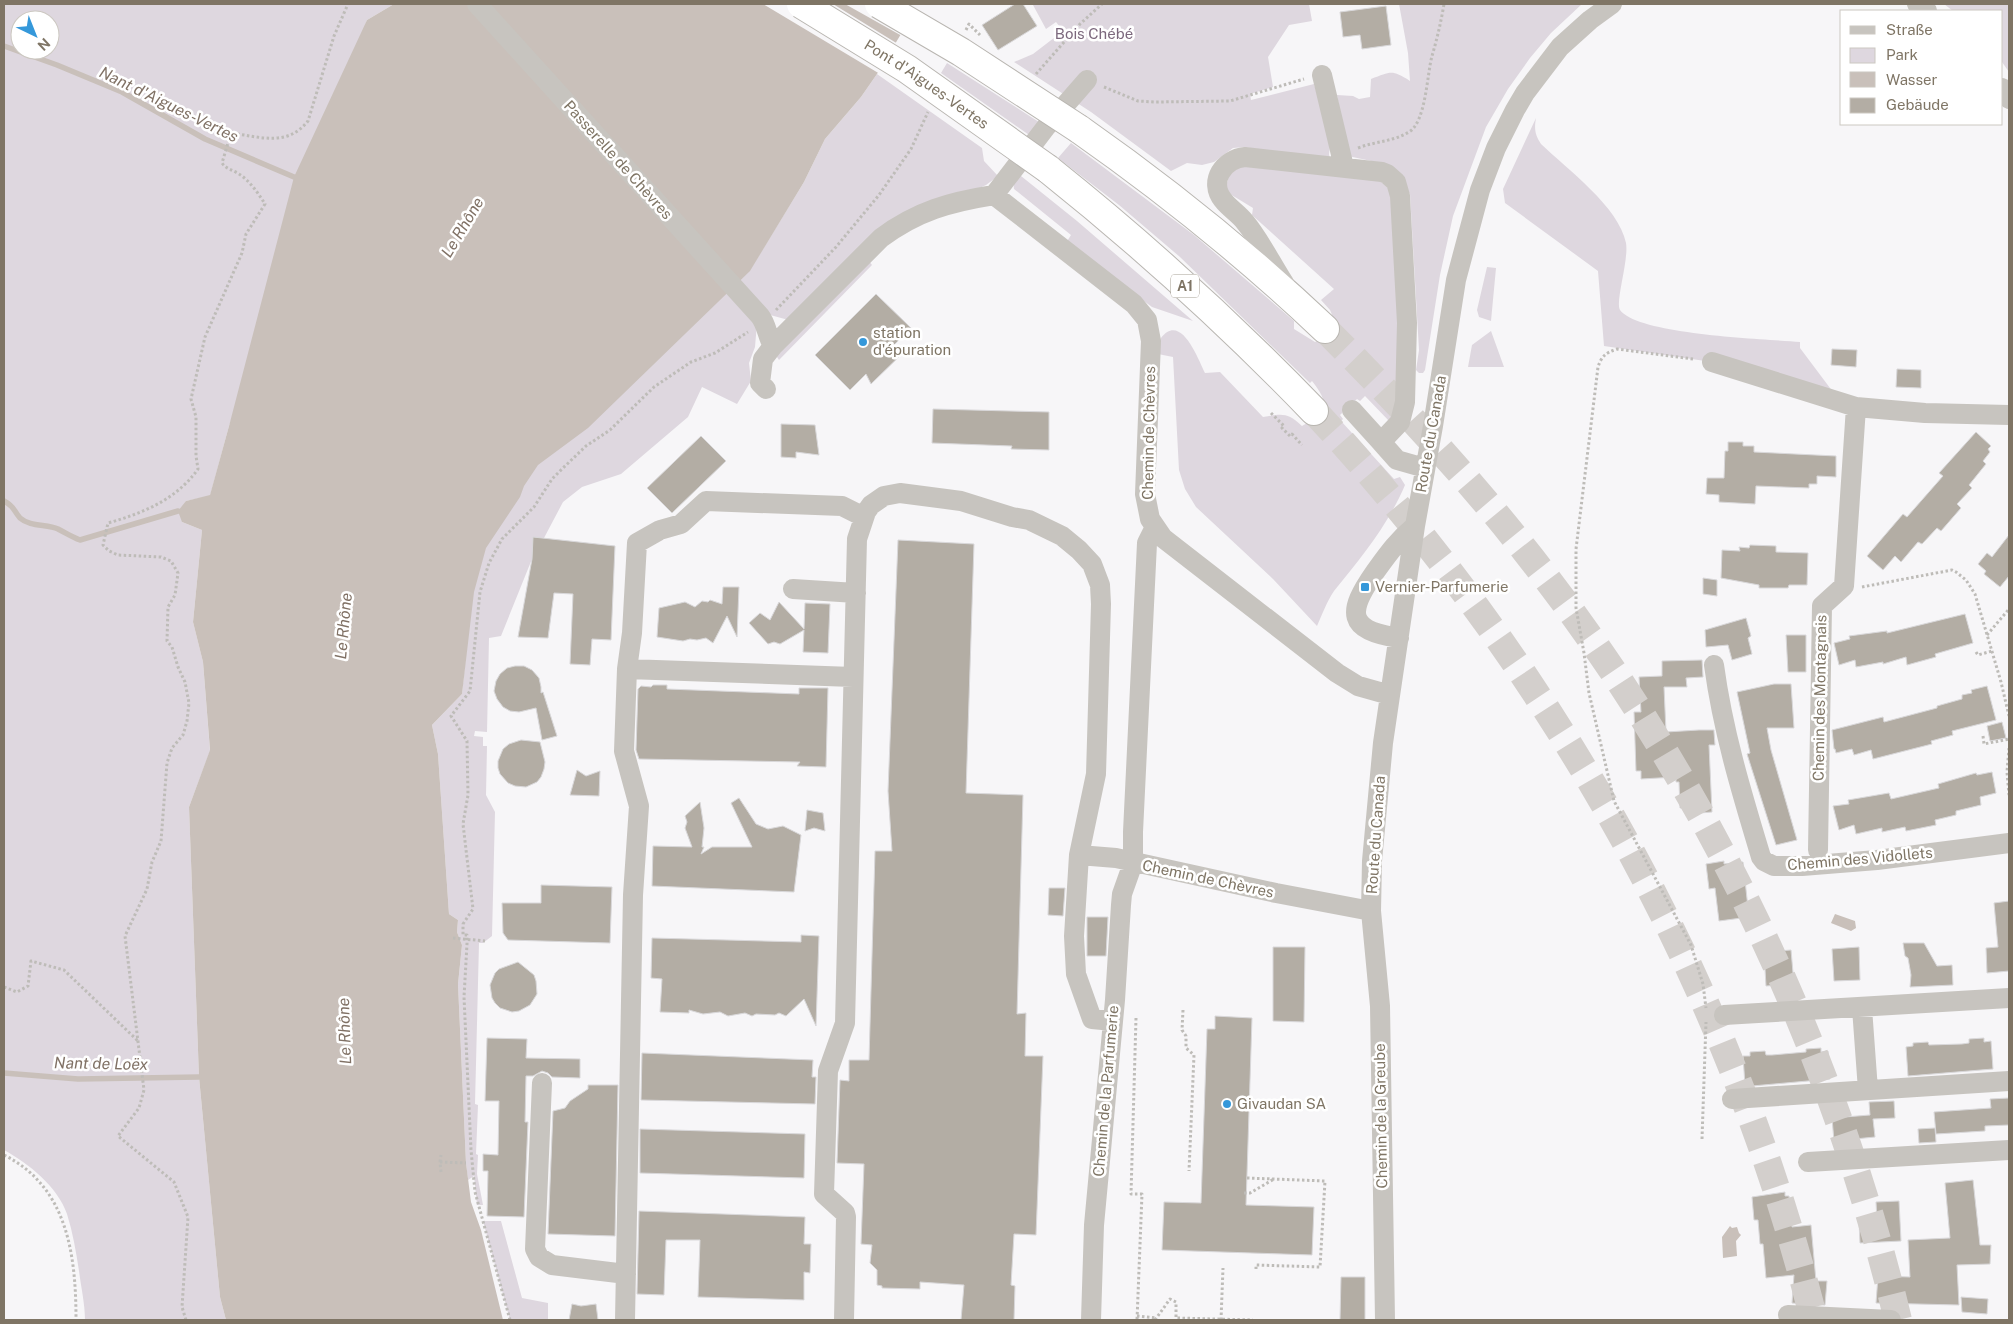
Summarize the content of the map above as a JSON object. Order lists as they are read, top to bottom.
{
  "streets": {
    "highway": ["Pont d'Aigues-Vertes", "A1"],
    "street": [
      "Passerelle de Chèvres",
      "Chemin de Chèvres",
      "Route du Canada",
      "Chemin des Montagnais",
      "Chemin des Vidollets",
      "Chemin de la Parfumerie",
      "Chemin de la Greube"
    ]
  },
  "crossings": [
    ["Chemin de Chèvres", "Route du Canada"],
    ["Chemin de Chèvres", "Chemin de la Parfumerie"],
    ["Chemin de Chèvres", "Chemin de la Greube"],
    ["Route du Canada", "Chemin de la Greube"]
  ],
  "water": ["Nant d'Aigues-Vertes", "Le Rhône", "Nant de Loëx"],
  "parks": ["Bois Chébé"],
  "places": {
    "other": ["station d'épuration", "Givaudan SA"],
    "transit": ["Vernier-Parfumerie"]
  },
  "legend": [
    "Straße",
    "Park",
    "Wasser",
    "Gebäude"
  ],
  "north": "bottom right"
}
